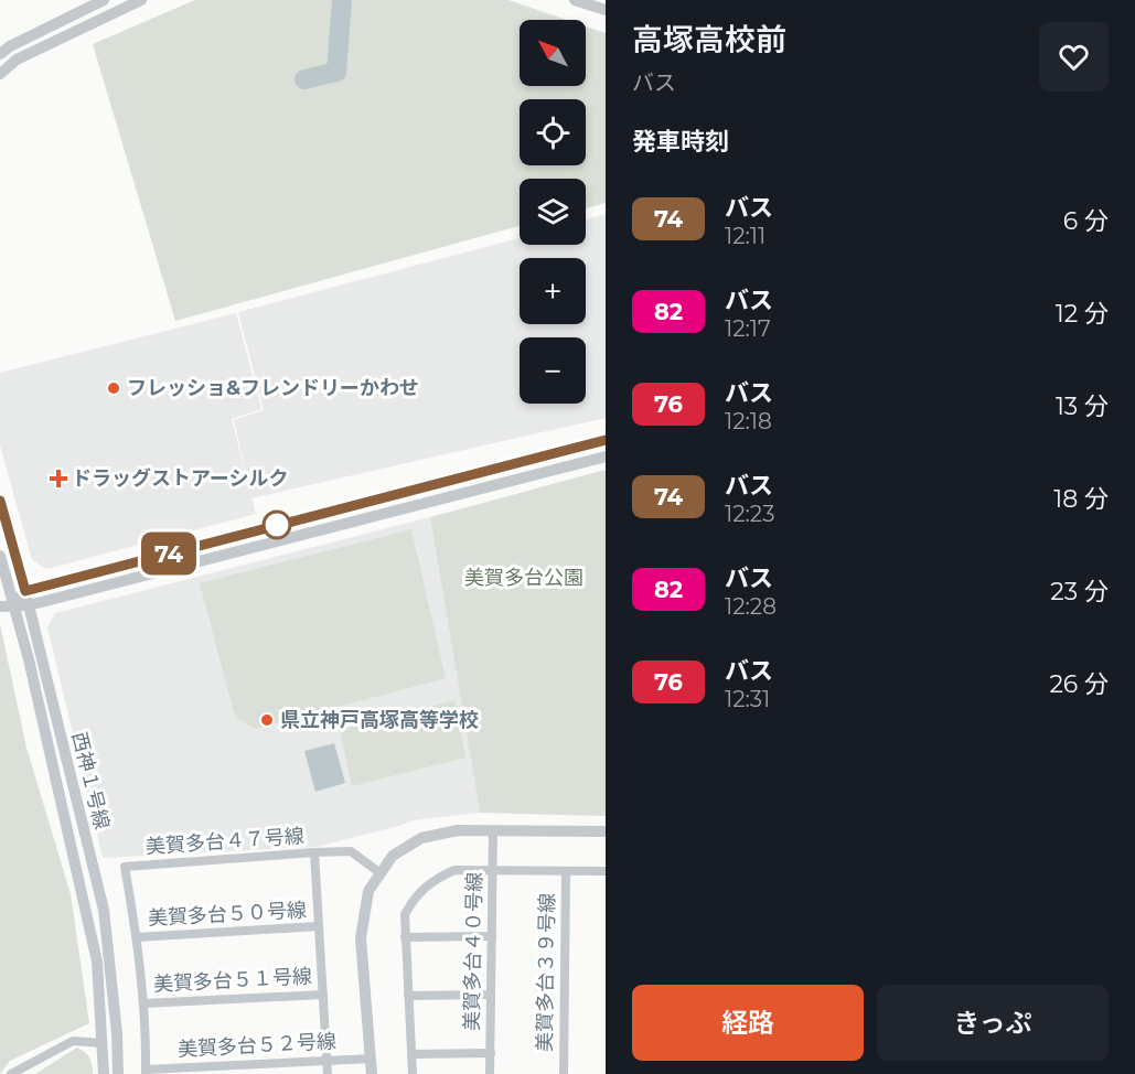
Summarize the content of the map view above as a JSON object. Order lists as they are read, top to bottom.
{
  "streets": {
    "street": [
      "西神１号線",
      "美賀多台４７号線",
      "美賀多台５０号線",
      "美賀多台４０号線",
      "美賀多台３９号線",
      "美賀多台５１号線",
      "美賀多台５２号線"
    ]
  },
  "crossings": [
    ["美賀多台４７号線", "美賀多台５０号線"],
    ["美賀多台４７号線", "美賀多台５１号線"],
    ["美賀多台４７号線", "美賀多台５２号線"]
  ],
  "parks": ["美賀多台公園"],
  "places": {
    "other": ["フレッショ&フレンドリーかわせ", "県立神戸高塚高等学校"],
    "health": ["ドラッグストアーシルク"]
  },
  "lines": ["bus line 74"],
  "north": "top left",
  "page": {
    "on_map": "74",
    "heading": [
      ["高塚高校前", "バス"],
      "発車時刻"
    ],
    "map_buttons": ["+", "−"],
    "list": [
      {
        "mark": "74",
        "name": "バス",
        "note": "12:11",
        "value": "6 分"
      },
      {
        "mark": "82",
        "name": "バス",
        "note": "12:17",
        "value": "12 分"
      },
      {
        "mark": "76",
        "name": "バス",
        "note": "12:18",
        "value": "13 分"
      },
      {
        "mark": "74",
        "name": "バス",
        "note": "12:23",
        "value": "18 分"
      },
      {
        "mark": "82",
        "name": "バス",
        "note": "12:28",
        "value": "23 分"
      },
      {
        "mark": "76",
        "name": "バス",
        "note": "12:31",
        "value": "26 分"
      }
    ],
    "buttons": ["経路", "きっぷ"]
  }
}
